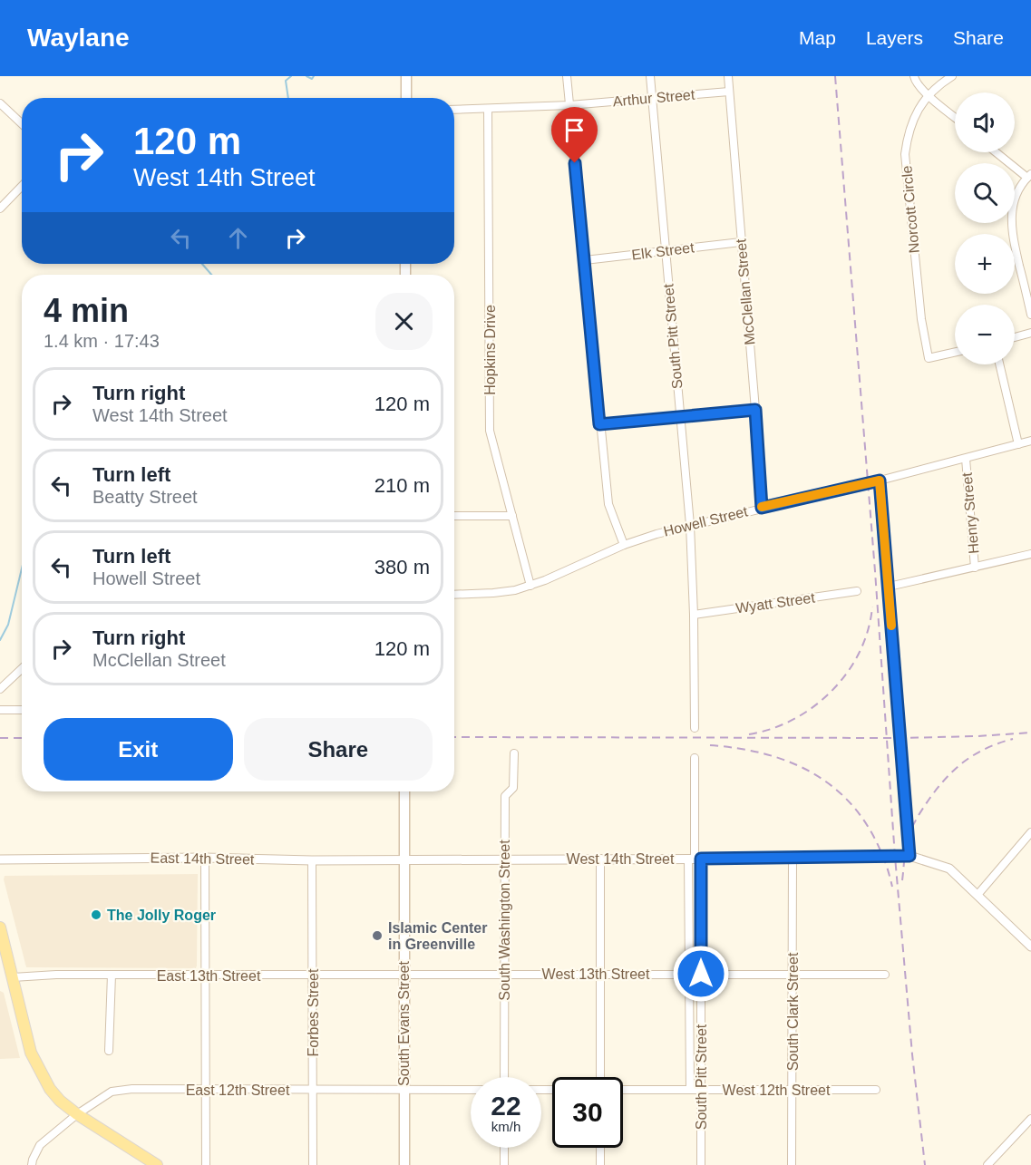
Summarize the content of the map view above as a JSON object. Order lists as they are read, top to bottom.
{
  "streets": {
    "main road": ["South Evans Street"],
    "street": [
      "Arthur Street",
      "Norcott Circle",
      "Elk Street",
      "McClellan Street",
      "South Pitt Street",
      "Hopkins Drive",
      "Henry Street",
      "Howell Street",
      "Wyatt Street",
      "East 14th Street",
      "West 14th Street",
      "South Washington Street",
      "West 13th Street",
      "East 13th Street",
      "South Clark Street",
      "Forbes Street",
      "East 12th Street",
      "West 12th Street"
    ]
  },
  "crossings": [
    ["Arthur Street", "McClellan Street"],
    ["Arthur Street", "South Pitt Street"],
    ["Arthur Street", "Hopkins Drive"],
    ["Elk Street", "McClellan Street"],
    ["Elk Street", "South Pitt Street"],
    ["McClellan Street", "Howell Street"],
    ["South Pitt Street", "Howell Street"],
    ["South Pitt Street", "Wyatt Street"],
    ["South Pitt Street", "West 14th Street"],
    ["South Pitt Street", "West 13th Street"],
    ["South Pitt Street", "West 12th Street"],
    ["Hopkins Drive", "Howell Street"],
    ["Henry Street", "Howell Street"],
    ["East 14th Street", "West 14th Street"],
    ["East 14th Street", "Forbes Street"],
    ["East 14th Street", "South Evans Street"],
    ["West 14th Street", "South Washington Street"],
    ["West 14th Street", "South Clark Street"],
    ["West 14th Street", "South Evans Street"],
    ["South Washington Street", "West 13th Street"],
    ["West 13th Street", "East 13th Street"],
    ["West 13th Street", "South Clark Street"],
    ["West 13th Street", "South Evans Street"],
    ["East 13th Street", "Forbes Street"],
    ["East 13th Street", "South Evans Street"],
    ["South Clark Street", "West 12th Street"],
    ["Forbes Street", "East 12th Street"],
    ["South Evans Street", "East 12th Street"]
  ],
  "places": ["The Jolly Roger", "Islamic Center in Greenville"],
  "page": {
    "header": "Waylane",
    "nav": ["Map", "Layers", "Share"],
    "map_buttons": ["+", "−"],
    "turn": ["120 m", "West 14th Street"],
    "heading": ["4 min", "1.4 km · 17:43"],
    "list": [
      {
        "name": "Turn right",
        "note": "West 14th Street",
        "value": "120 m"
      },
      {
        "name": "Turn left",
        "note": "Beatty Street",
        "value": "210 m"
      },
      {
        "name": "Turn left",
        "note": "Howell Street",
        "value": "380 m"
      },
      {
        "name": "Turn right",
        "note": "McClellan Street",
        "value": "120 m"
      }
    ],
    "buttons": ["Exit", "Share"],
    "speed": "22 km/h",
    "limit": "30"
  }
}
